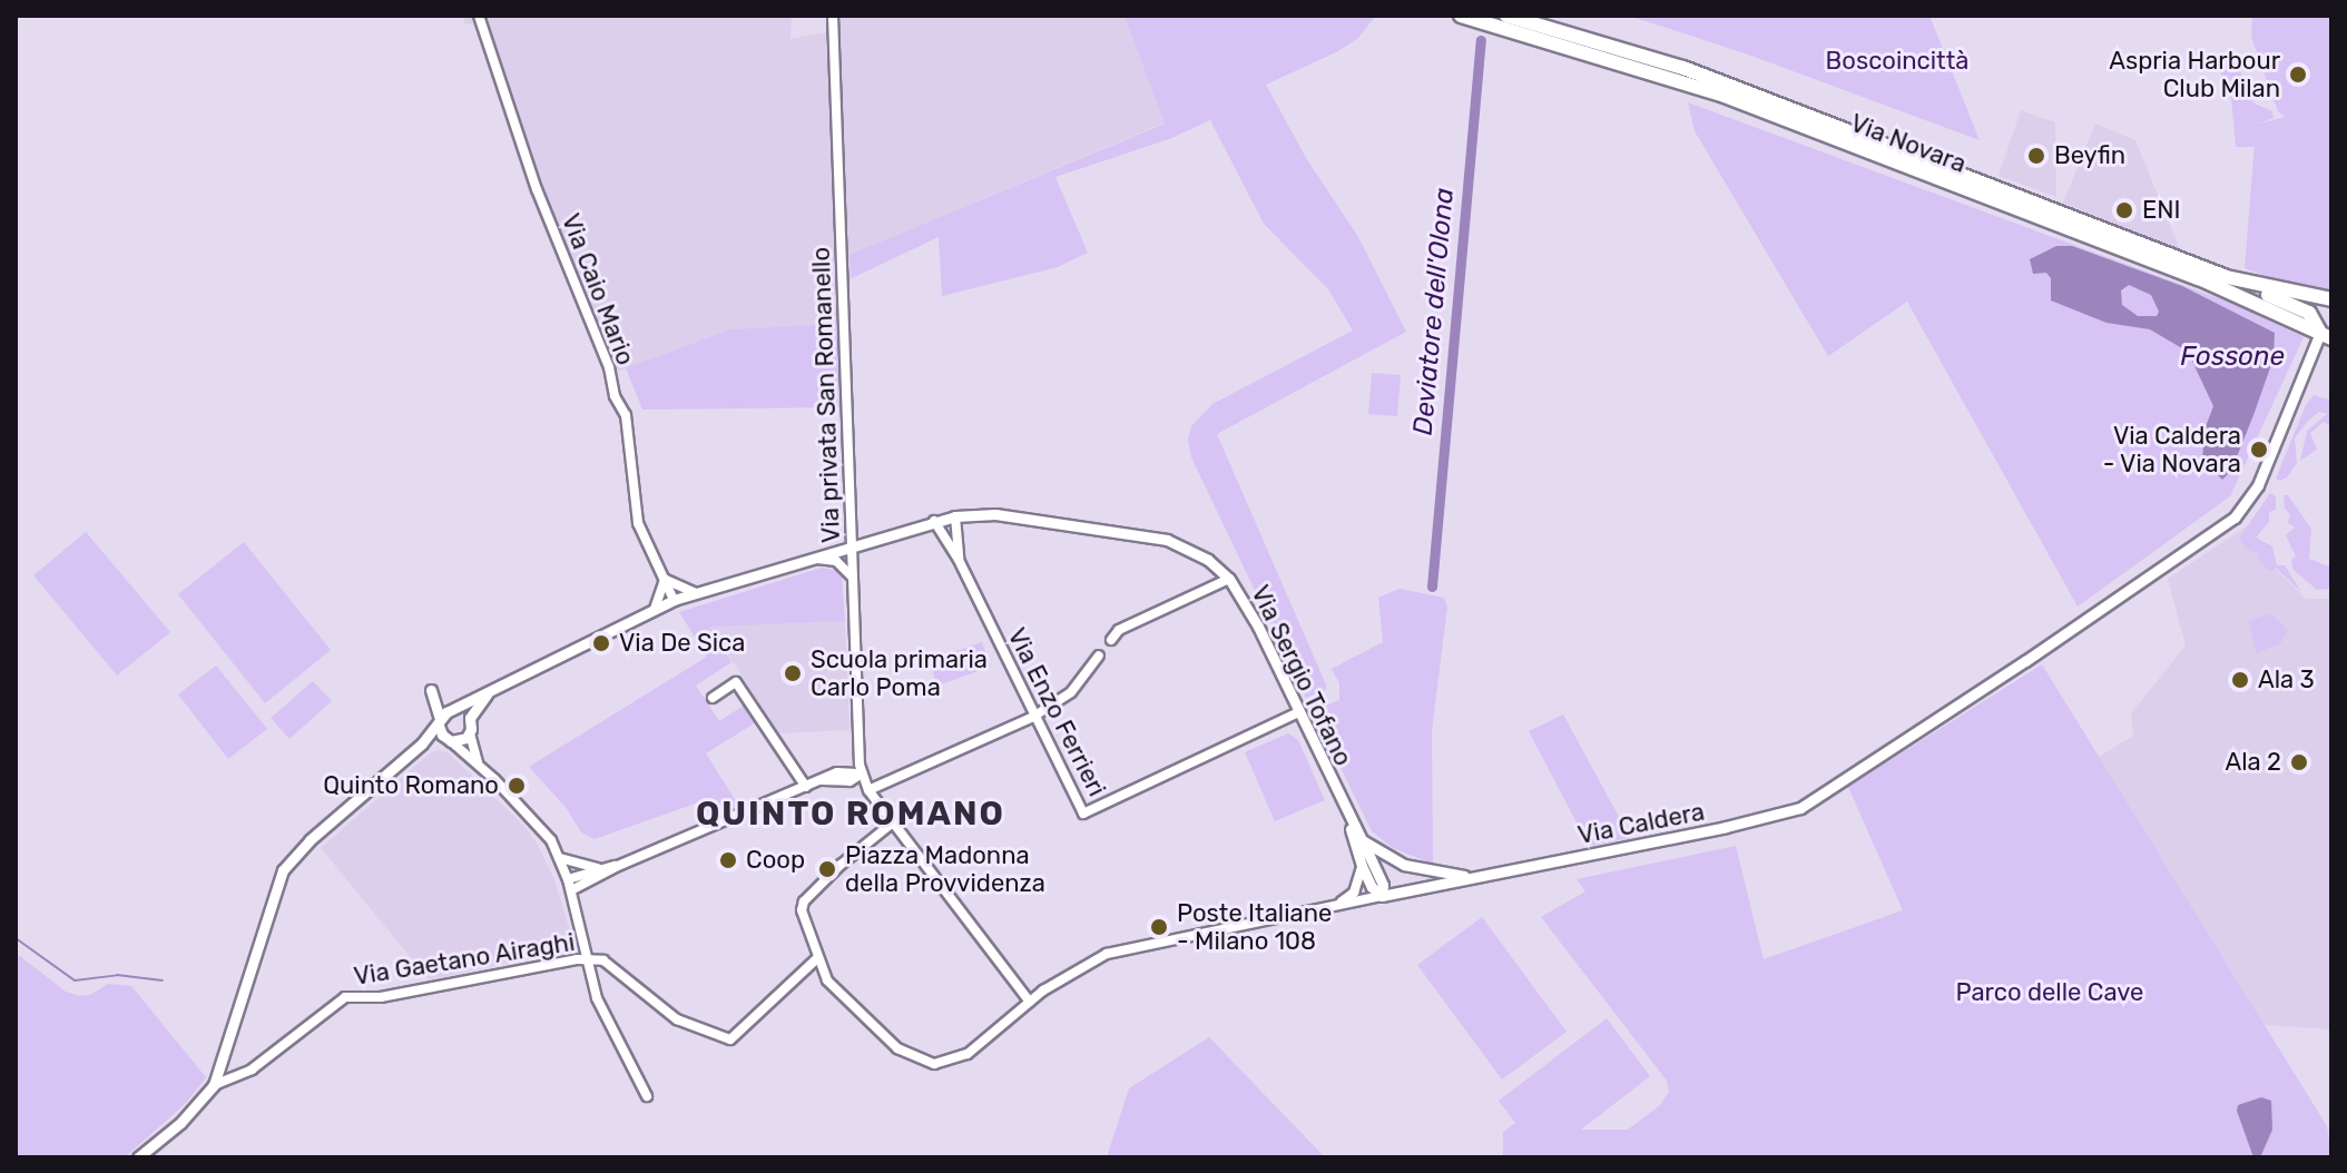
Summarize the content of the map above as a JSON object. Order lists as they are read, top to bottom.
{
  "streets": {
    "main road": ["Via Novara"],
    "street": [
      "Via Caio Mario",
      "Via privata San Romanello",
      "Via Sergio Tofano",
      "Via Enzo Ferrieri",
      "Via Caldera",
      "Via Gaetano Airaghi"
    ]
  },
  "crossings": [
    ["Via Novara", "Via Caldera"],
    ["Via Caio Mario", "Via Sergio Tofano"],
    ["Via privata San Romanello", "Via Sergio Tofano"],
    ["Via Sergio Tofano", "Via Enzo Ferrieri"],
    ["Via Sergio Tofano", "Via Caldera"],
    ["Via Caldera", "Via Gaetano Airaghi"]
  ],
  "districts": ["QUINTO ROMANO"],
  "water": ["Deviatore dell'Olona", "Fossone"],
  "parks": ["Boscoincittà", "Parco delle Cave"],
  "places": [
    "Aspria Harbour Club Milan",
    "Beyfin",
    "ENI",
    "Via Caldera - Via Novara",
    "Via De Sica",
    "Scuola primaria Carlo Poma",
    "Ala 3",
    "Ala 2",
    "Quinto Romano",
    "Coop",
    "Piazza Madonna della Provvidenza",
    "Poste Italiane - Milano 108"
  ]
}
